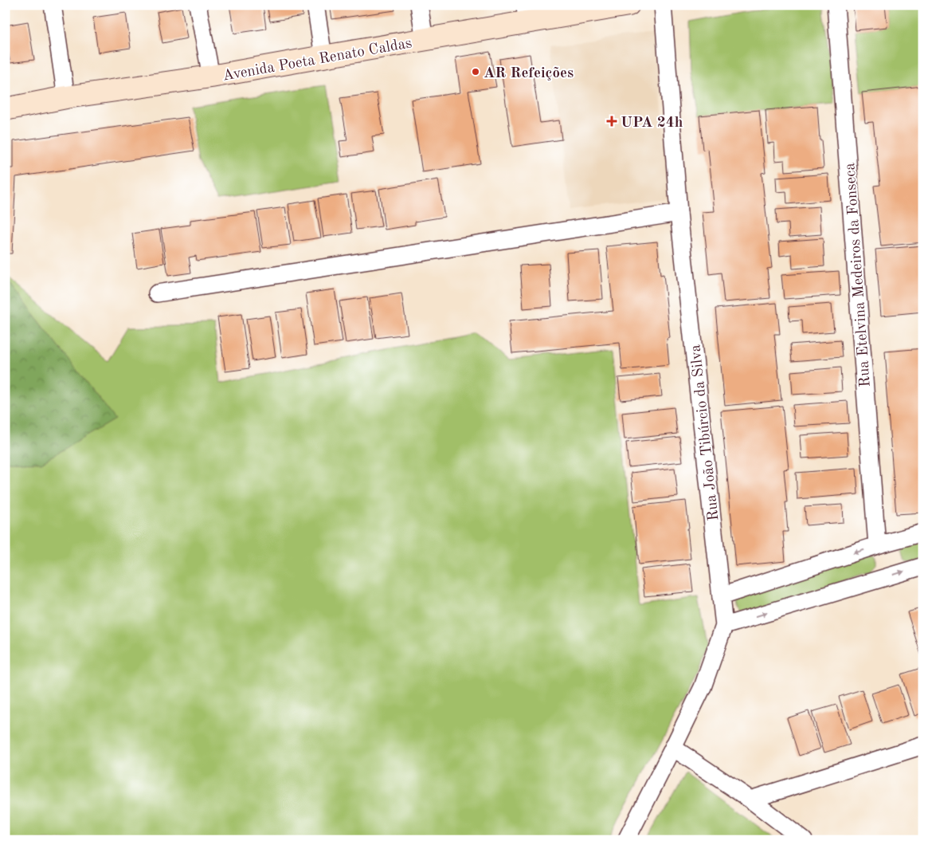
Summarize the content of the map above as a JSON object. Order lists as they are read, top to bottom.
{
  "streets": {
    "main road": ["Avenida Poeta Renato Caldas"],
    "street": ["Rua Etelvina Medeiros da Fonseca", "Rua João Tibúrcio da Silva"]
  },
  "places": {
    "other": ["AR Refeições"],
    "health": ["UPA 24h"]
  }
}
